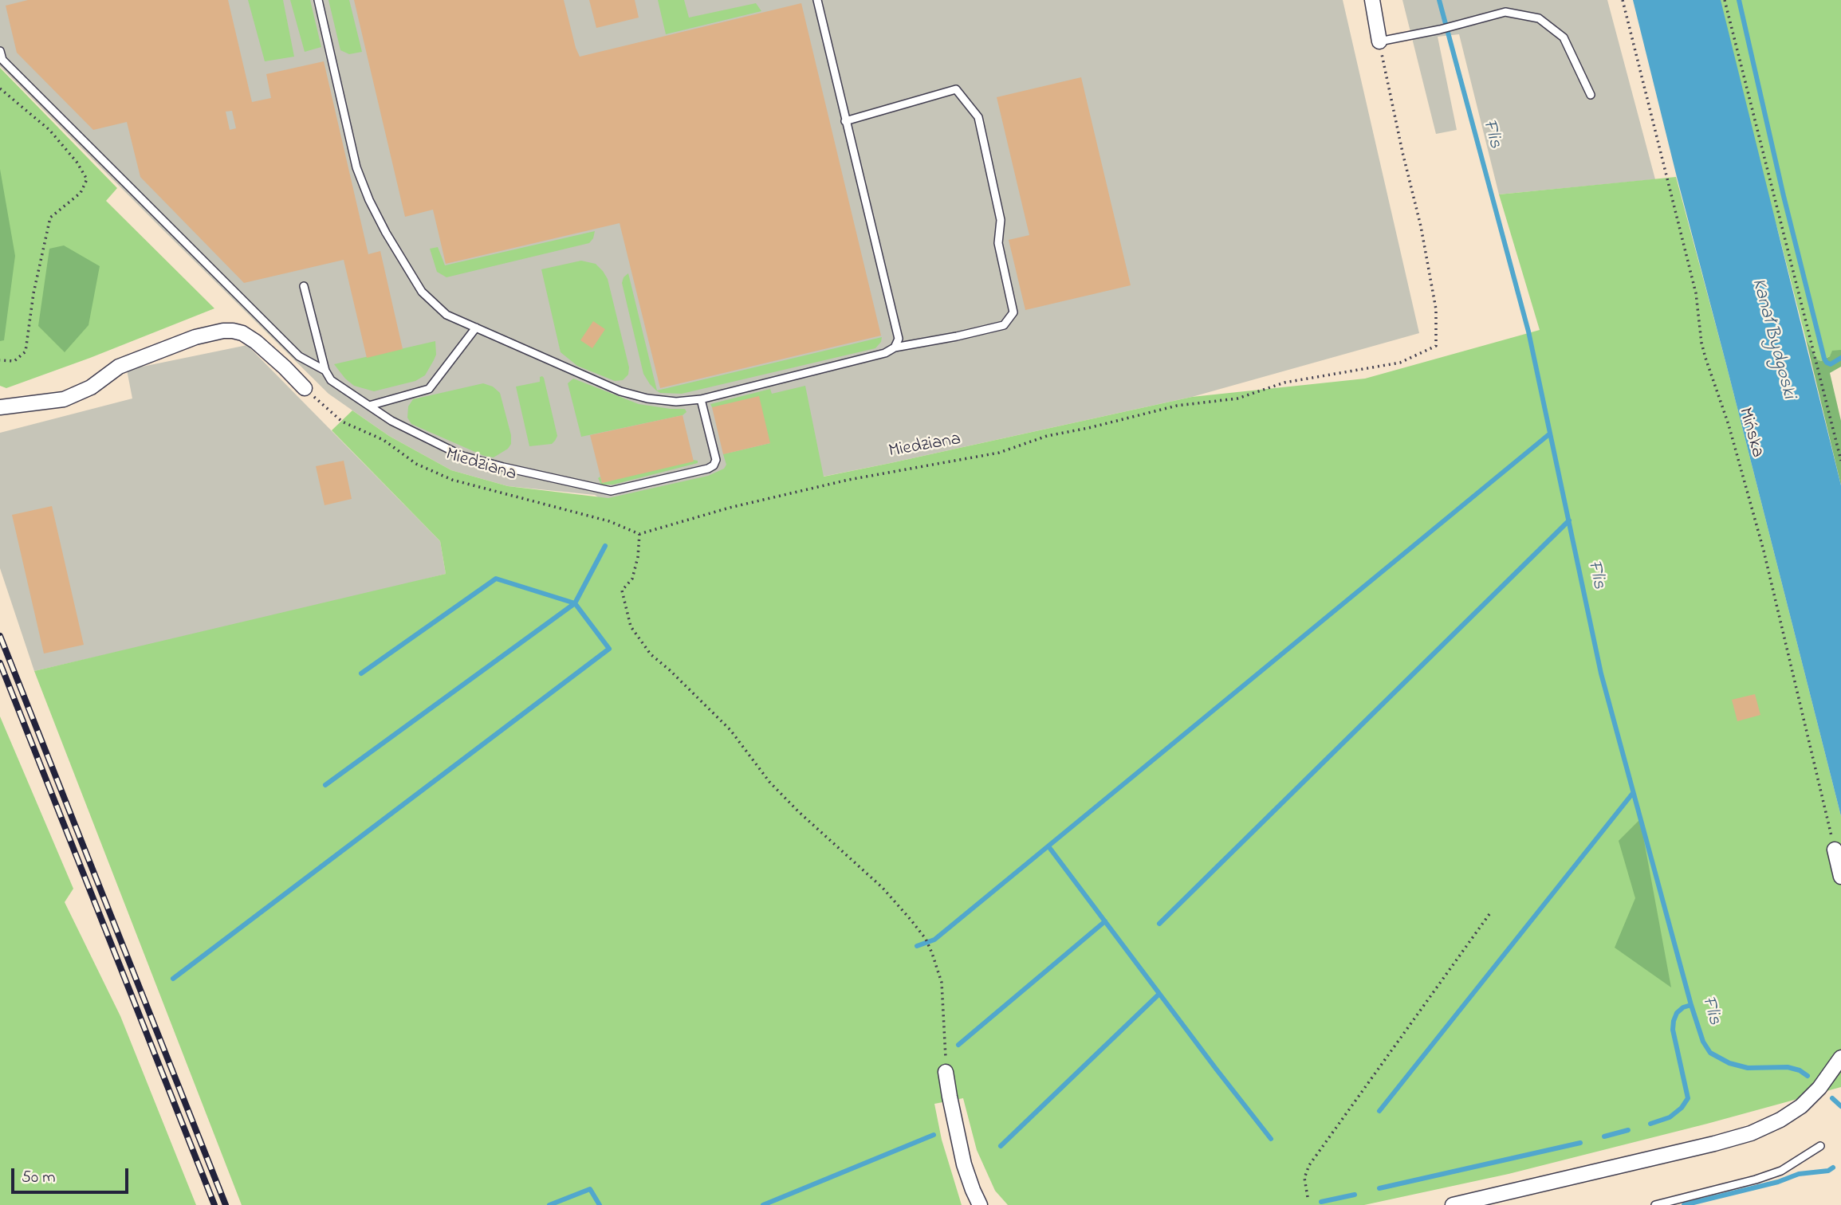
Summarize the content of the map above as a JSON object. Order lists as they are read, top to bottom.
{
  "streets": {
    "path": ["Mińska", "Miedziana"]
  },
  "water": ["Flis", "Kanał Bydgoski"],
  "scale_bar": "50 m"
}
